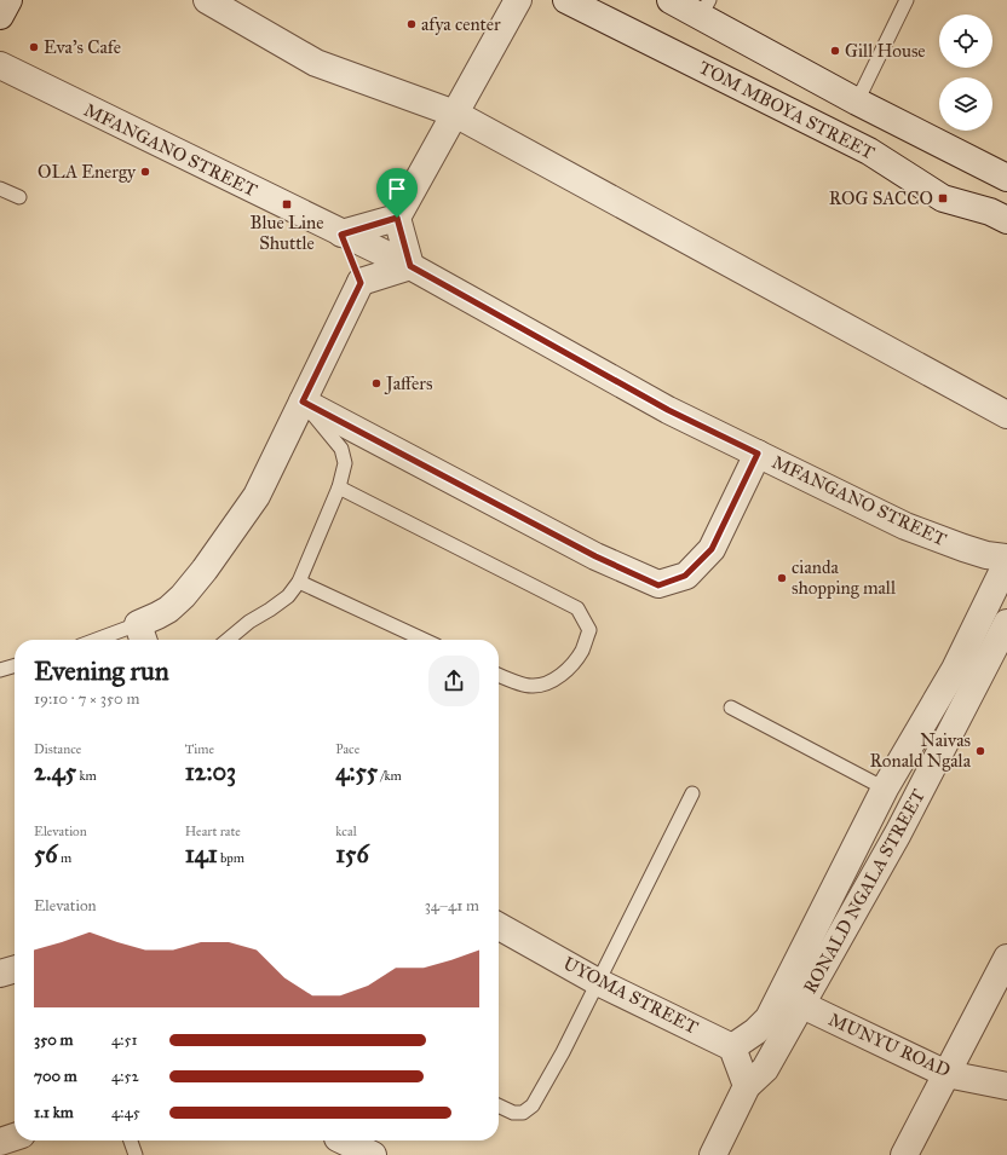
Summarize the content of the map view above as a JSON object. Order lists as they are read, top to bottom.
{
  "streets": {
    "street": [
      "TOM MBOYA STREET",
      "MFANGANO STREET",
      "RONALD NGALA STREET",
      "UYOMA STREET",
      "MUNYU ROAD"
    ]
  },
  "crossings": [
    ["RONALD NGALA STREET", "UYOMA STREET"],
    ["RONALD NGALA STREET", "MUNYU ROAD"]
  ],
  "places": {
    "other": [
      "afya center",
      "Eva’s Cafe",
      "Gill House",
      "OLA Energy",
      "Jaffers",
      "cianda shopping mall",
      "Naivas Ronald Ngala"
    ],
    "transit": ["ROG SACCO", "Blue Line Shuttle"]
  },
  "page": {
    "heading": ["Evening run", "19:10 · 7 × 350 m"],
    "stats": [
      ["Distance", "2.45 km"],
      ["Time", "12:03"],
      ["Pace", "4:55 /km"],
      ["Elevation", "56 m"],
      ["Heart rate", "141 bpm"],
      ["kcal", "156"]
    ],
    "chart": ["Elevation", "34–41 m"],
    "list": [
      {
        "name": "350 m",
        "note": "4:51"
      },
      {
        "name": "700 m",
        "note": "4:52"
      },
      {
        "name": "1.1 km",
        "note": "4:45"
      }
    ]
  }
}
